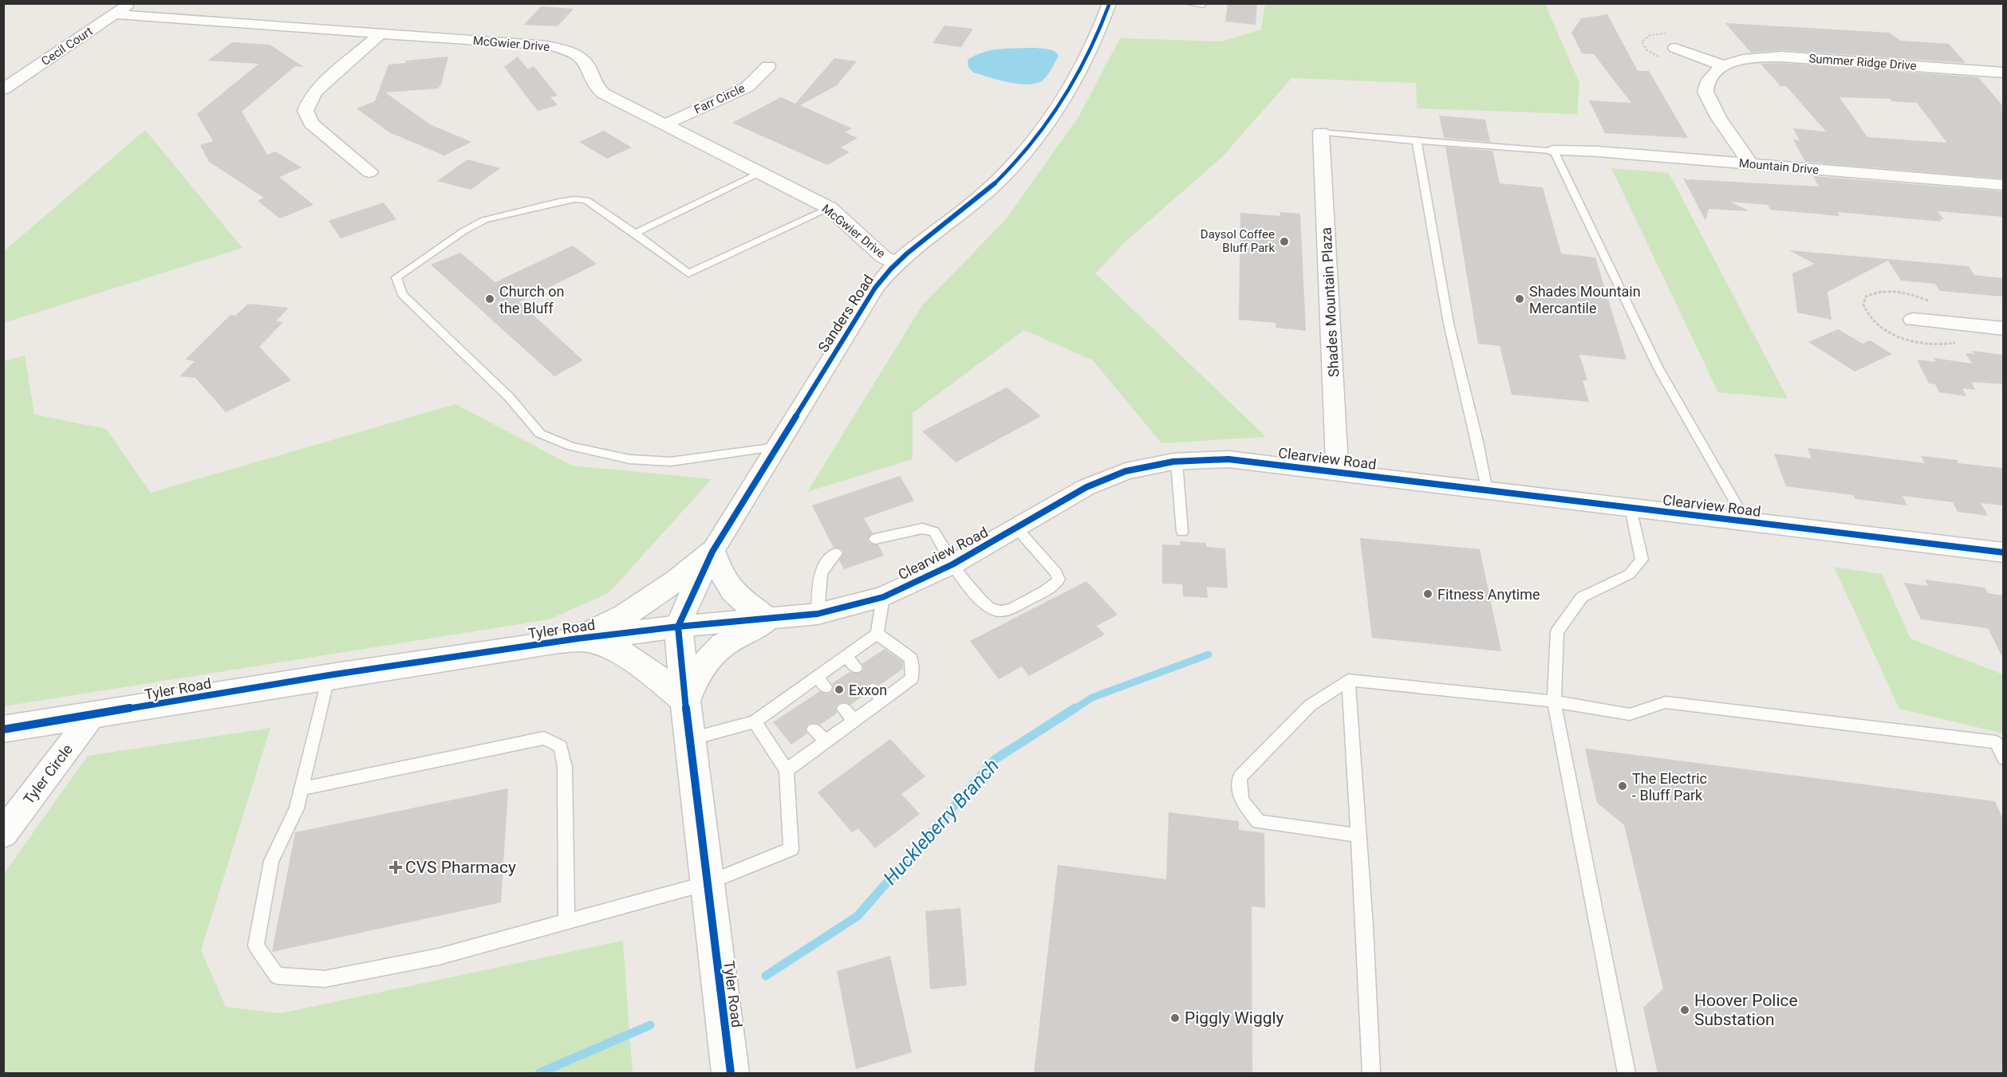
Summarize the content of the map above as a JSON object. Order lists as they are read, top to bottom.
{
  "streets": {
    "street": [
      "McGwier Drive",
      "Cecil Court",
      "Summer Ridge Drive",
      "Farr Circle",
      "Mountain Drive",
      "Shades Mountain Plaza",
      "Sanders Road",
      "Clearview Road",
      "Tyler Road",
      "Tyler Circle"
    ]
  },
  "crossings": [
    ["McGwier Drive", "Cecil Court"],
    ["McGwier Drive", "Farr Circle"],
    ["McGwier Drive", "Sanders Road"],
    ["Shades Mountain Plaza", "Clearview Road"],
    ["Sanders Road", "Clearview Road"],
    ["Sanders Road", "Tyler Road"],
    ["Clearview Road", "Tyler Road"],
    ["Tyler Road", "Tyler Circle"]
  ],
  "water": ["Huckleberry Branch"],
  "places": {
    "other": [
      "Daysol Coffee Bluff Park",
      "Church on the Bluff",
      "Shades Mountain Mercantile",
      "Fitness Anytime",
      "Exxon",
      "The Electric - Bluff Park",
      "Hoover Police Substation",
      "Piggly Wiggly"
    ],
    "health": ["CVS Pharmacy"]
  }
}
